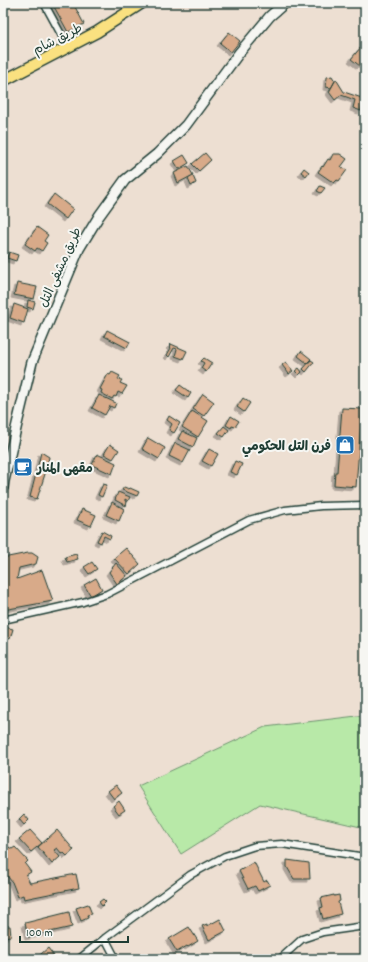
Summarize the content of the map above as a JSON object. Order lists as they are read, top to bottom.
{
  "streets": {
    "main road": ["طريق شام"],
    "street": ["طريق مشفى التل"]
  },
  "places": {
    "shop": ["فرن التل الحكومي"],
    "cafe": ["مقهى المنار"]
  },
  "scale_bar": "100 m"
}
